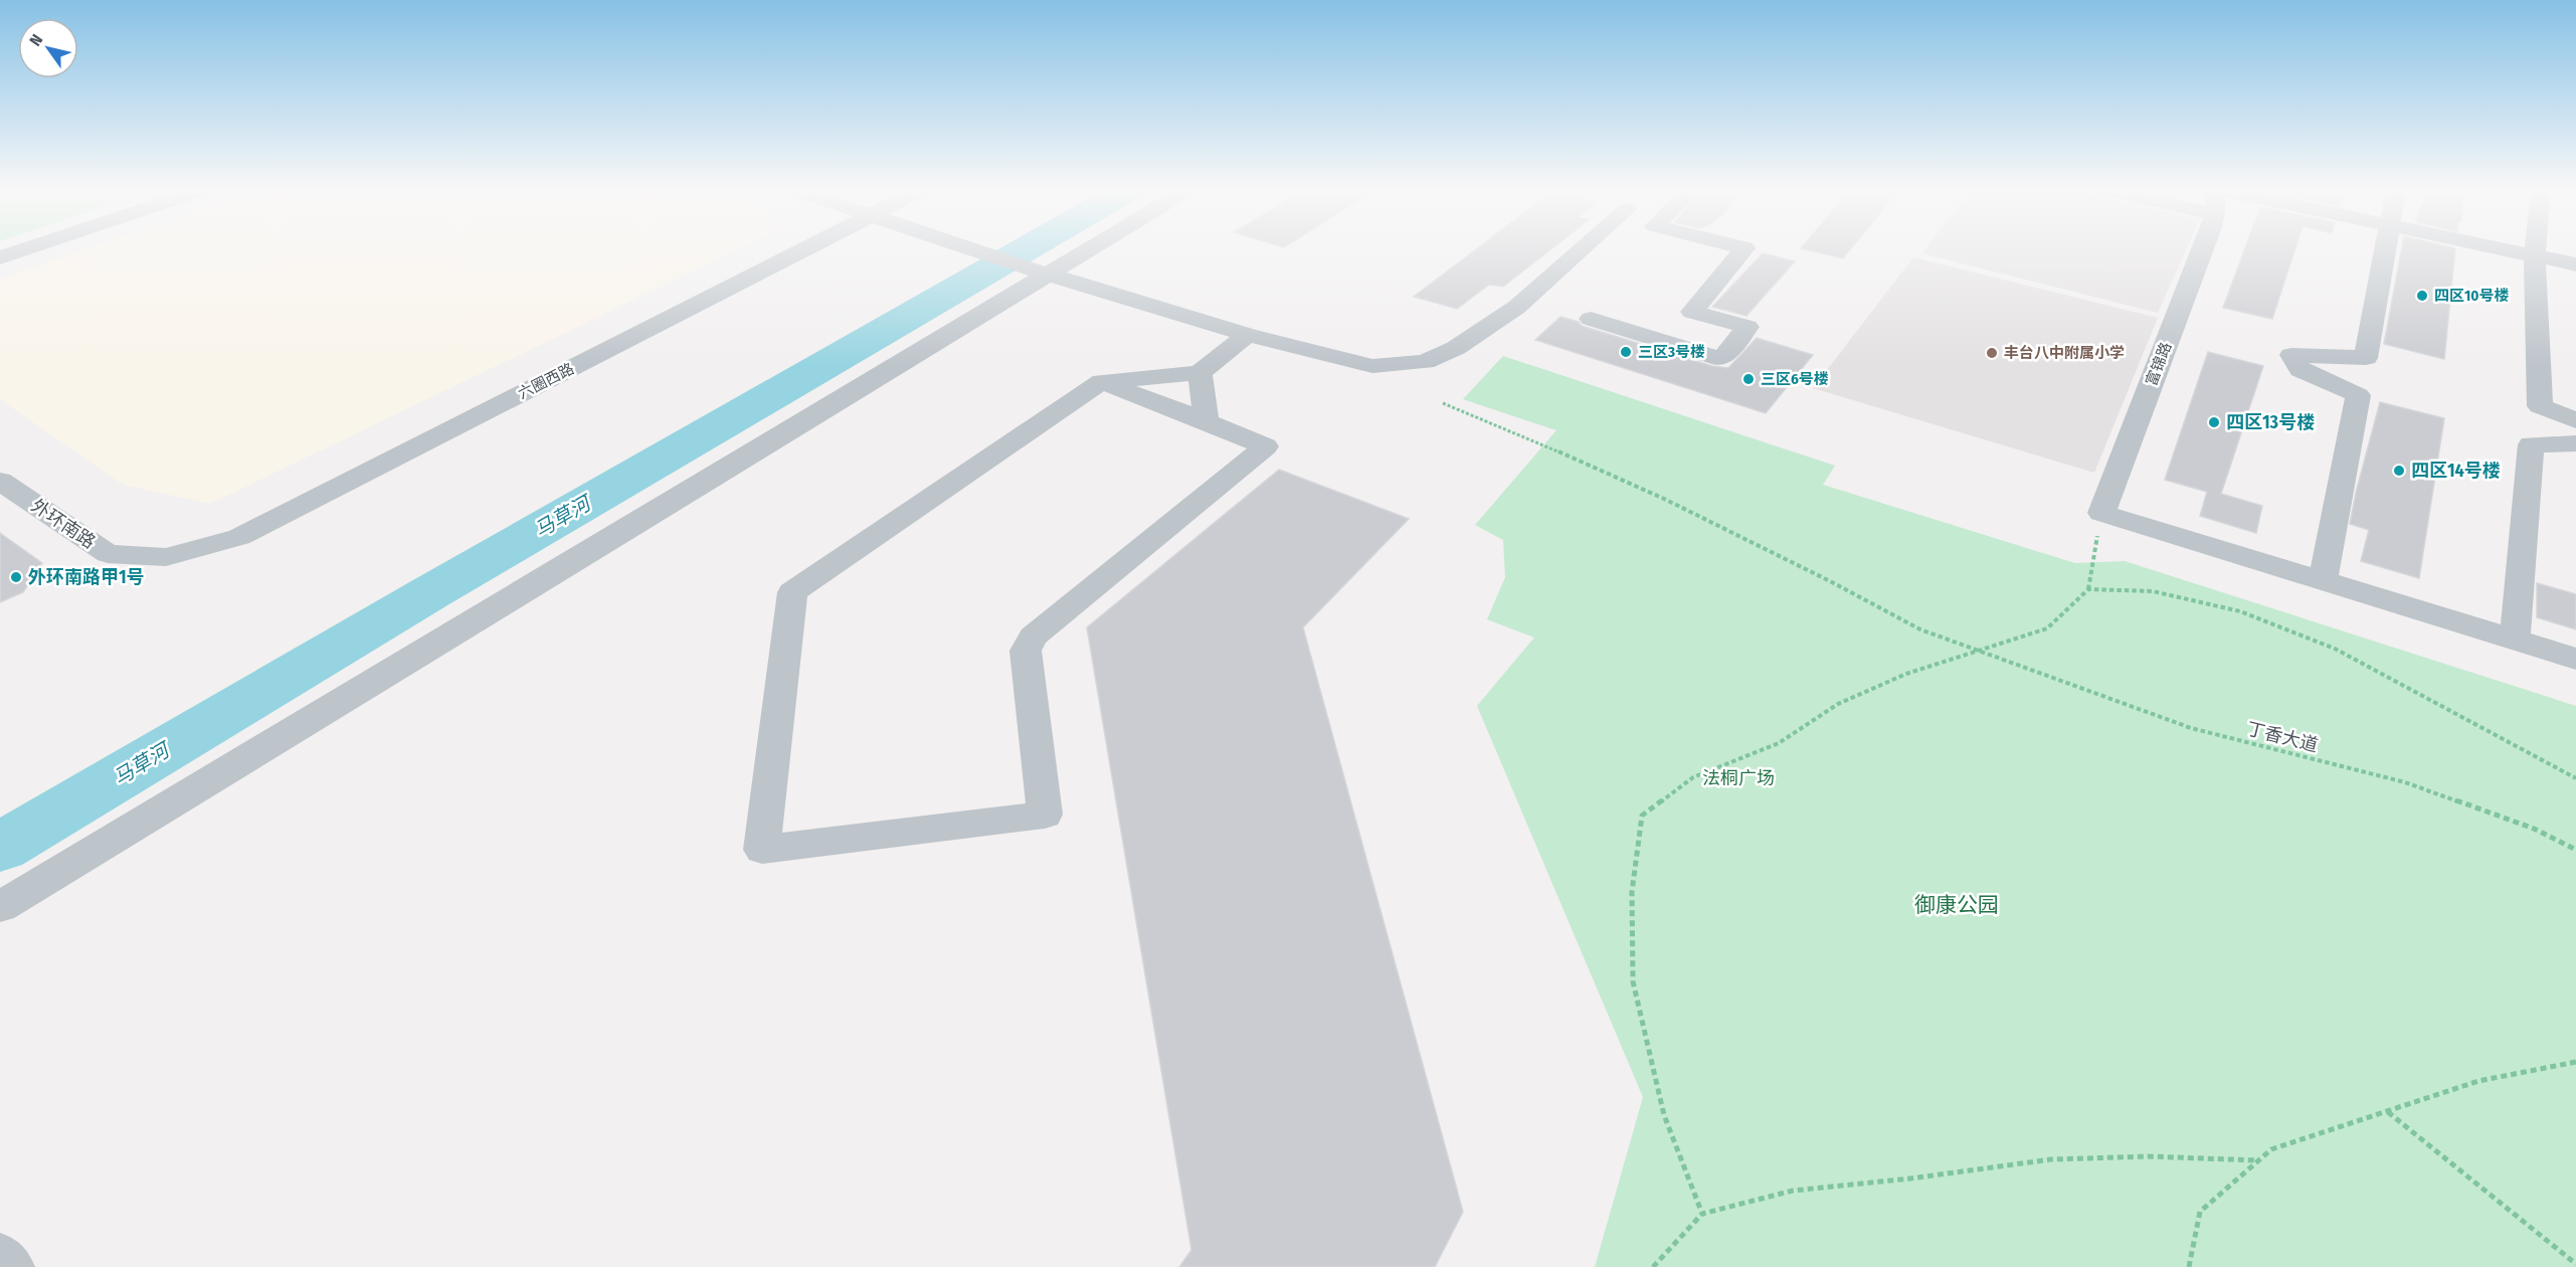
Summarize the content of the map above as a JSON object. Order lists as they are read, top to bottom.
{
  "streets": {
    "street": ["富锦路", "六圈西路", "外环南路"],
    "path": ["丁香大道"]
  },
  "crossings": [
    ["六圈西路", "外环南路"]
  ],
  "water": ["马草河"],
  "parks": ["法桐广场", "御康公园"],
  "places": [
    "四区10号楼",
    "三区3号楼",
    "丰台八中附属小学",
    "三区6号楼",
    "四区13号楼",
    "四区14号楼",
    "外环南路甲1号"
  ],
  "north": "top left"
}
